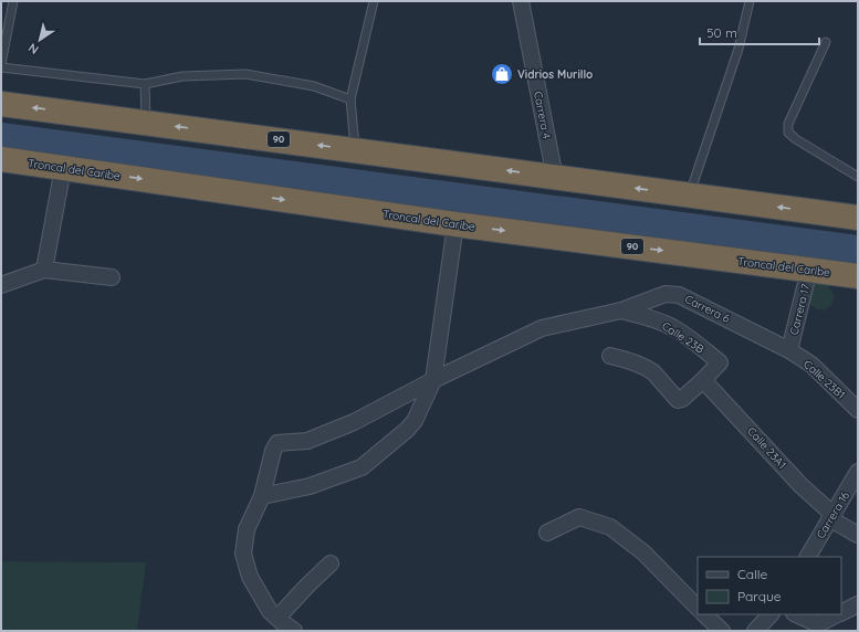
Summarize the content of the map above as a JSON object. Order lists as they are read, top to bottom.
{
  "streets": {
    "highway": ["90", "Troncal del Caribe"],
    "street": [
      "Carrera 4",
      "Carrera 6",
      "Carrera 17",
      "Calle 23B",
      "Calle 23B1",
      "Calle 23A1",
      "Carrera 16"
    ]
  },
  "crossings": [
    ["Carrera 4", "90"],
    ["Troncal del Caribe", "Carrera 17"],
    ["Carrera 6", "Carrera 17"],
    ["Carrera 6", "Calle 23B"],
    ["Carrera 6", "Calle 23B1"],
    ["Carrera 17", "Calle 23B1"],
    ["Calle 23B", "Calle 23A1"],
    ["Calle 23A1", "Carrera 16"]
  ],
  "places": {
    "shop": ["Vidrios Murillo"]
  },
  "legend": ["Calle", "Parque"],
  "scale_bar": "50 m",
  "north": "bottom left"
}
